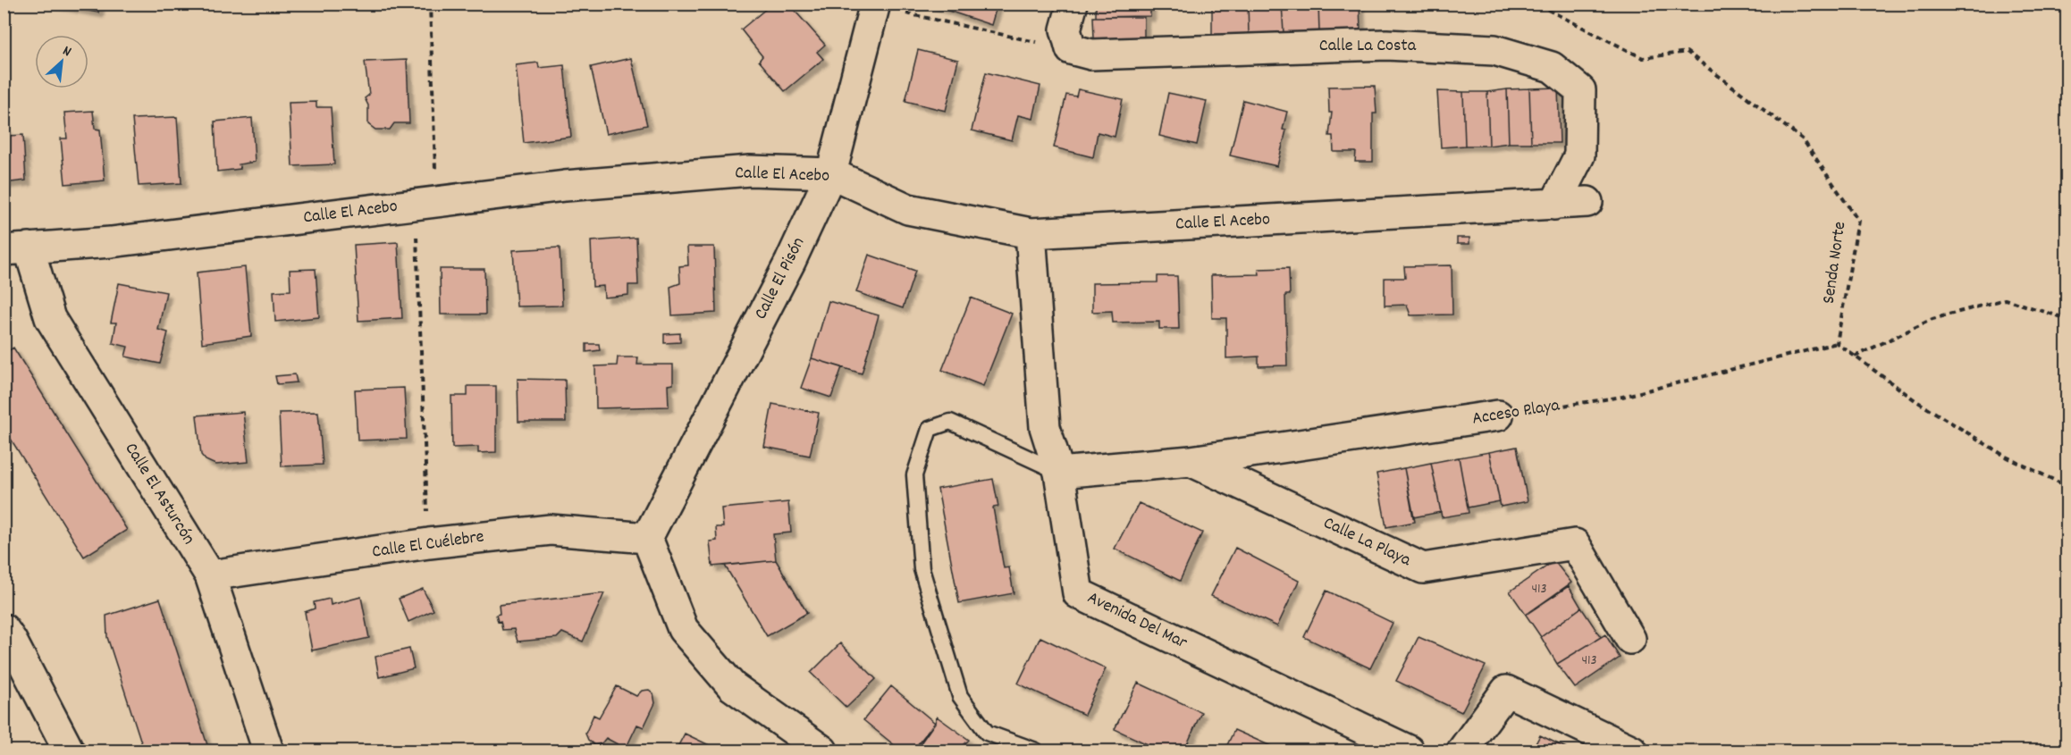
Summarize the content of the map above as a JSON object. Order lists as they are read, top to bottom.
{
  "streets": {
    "street": [
      "Calle La Costa",
      "Calle El Acebo",
      "Calle El Pisón",
      "Acceso Playa",
      "Calle El Asturcón",
      "Calle La Playa",
      "Calle El Cuélebre",
      "Avenida Del Mar"
    ],
    "path": ["Senda Norte"]
  },
  "crossings": [
    ["Calle La Costa", "Calle El Acebo"],
    ["Calle El Acebo", "Calle El Pisón"],
    ["Calle El Acebo", "Calle El Asturcón"],
    ["Calle El Acebo", "Avenida Del Mar"],
    ["Senda Norte", "Acceso Playa"],
    ["Calle El Pisón", "Calle El Cuélebre"],
    ["Acceso Playa", "Calle La Playa"],
    ["Calle El Asturcón", "Calle El Cuélebre"],
    ["Calle La Playa", "Avenida Del Mar"]
  ],
  "house_numbers": ["413", "413"],
  "north": "top right"
}
